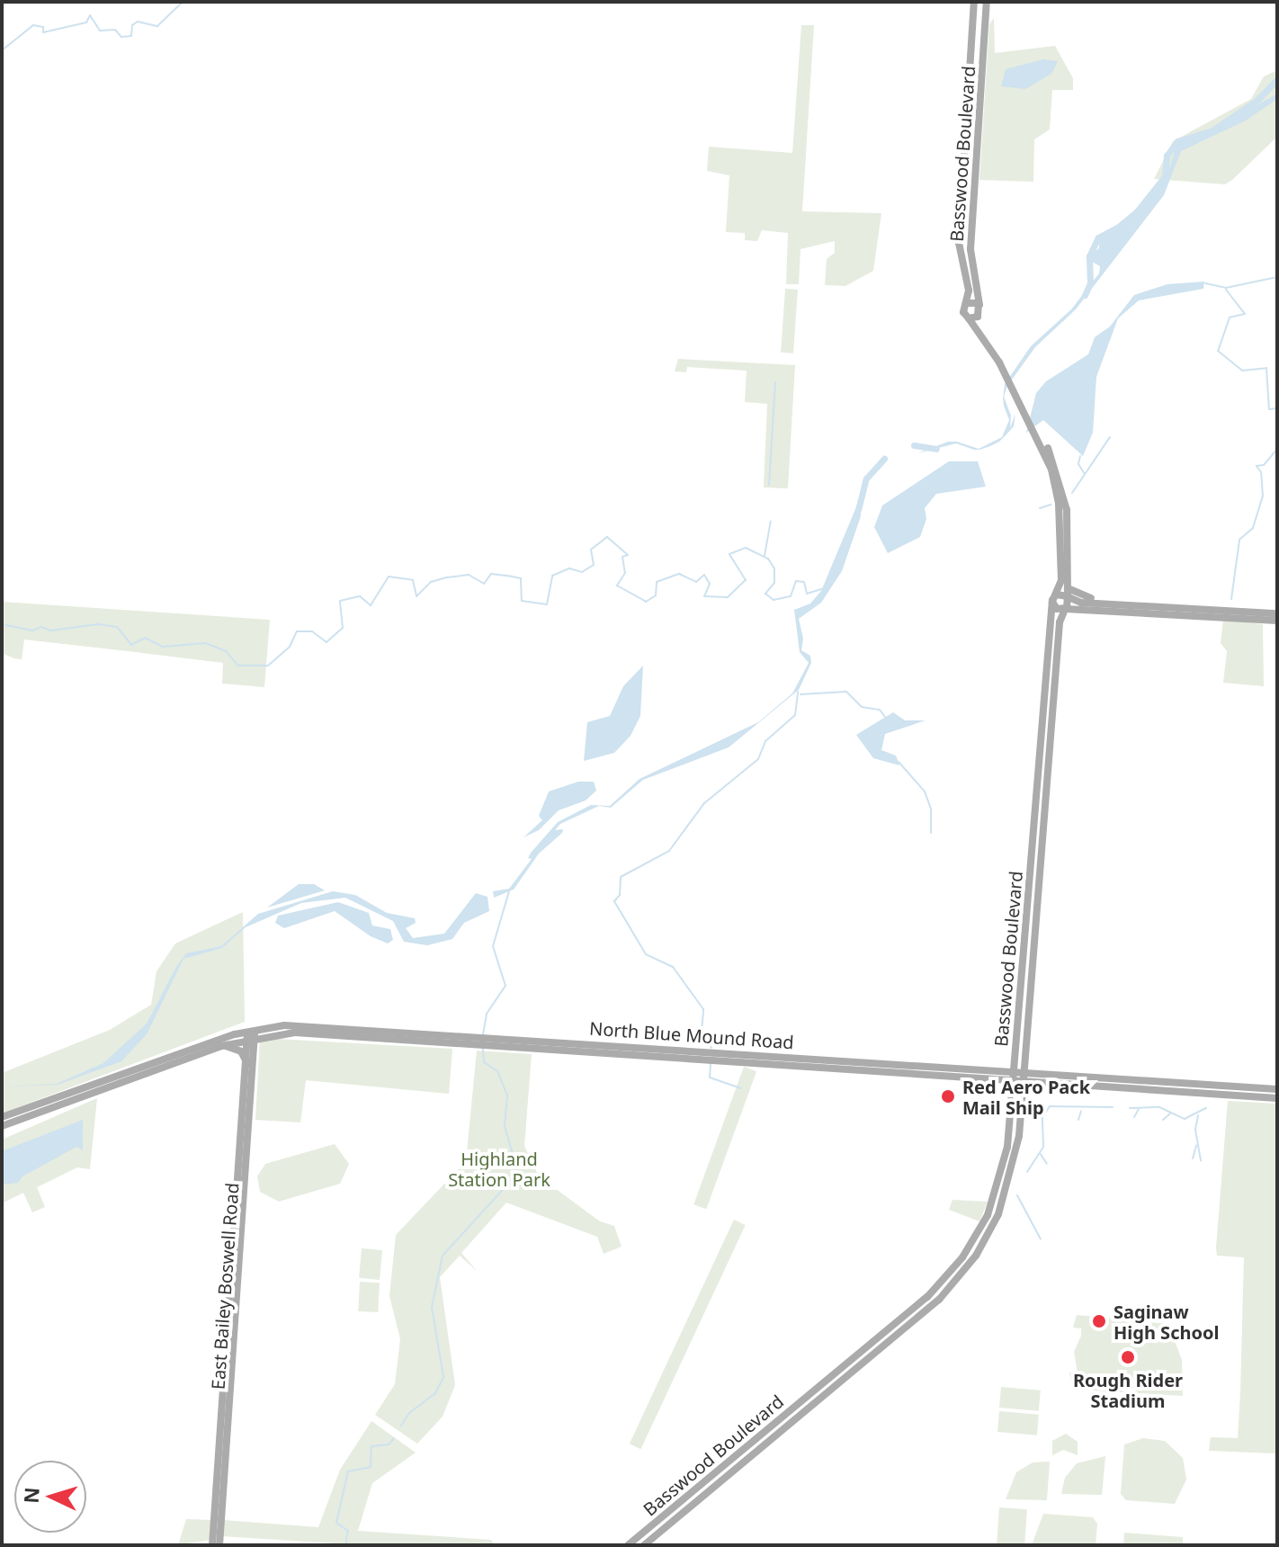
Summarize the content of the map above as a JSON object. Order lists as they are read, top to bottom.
{
  "streets": {
    "main road": ["Basswood Boulevard", "North Blue Mound Road", "East Bailey Boswell Road"]
  },
  "crossings": [
    ["Basswood Boulevard", "North Blue Mound Road"],
    ["North Blue Mound Road", "East Bailey Boswell Road"]
  ],
  "parks": ["Highland Station Park"],
  "places": ["Red Aero Pack Mail Ship", "Saginaw High School", "Rough Rider Stadium"],
  "north": "left"
}
